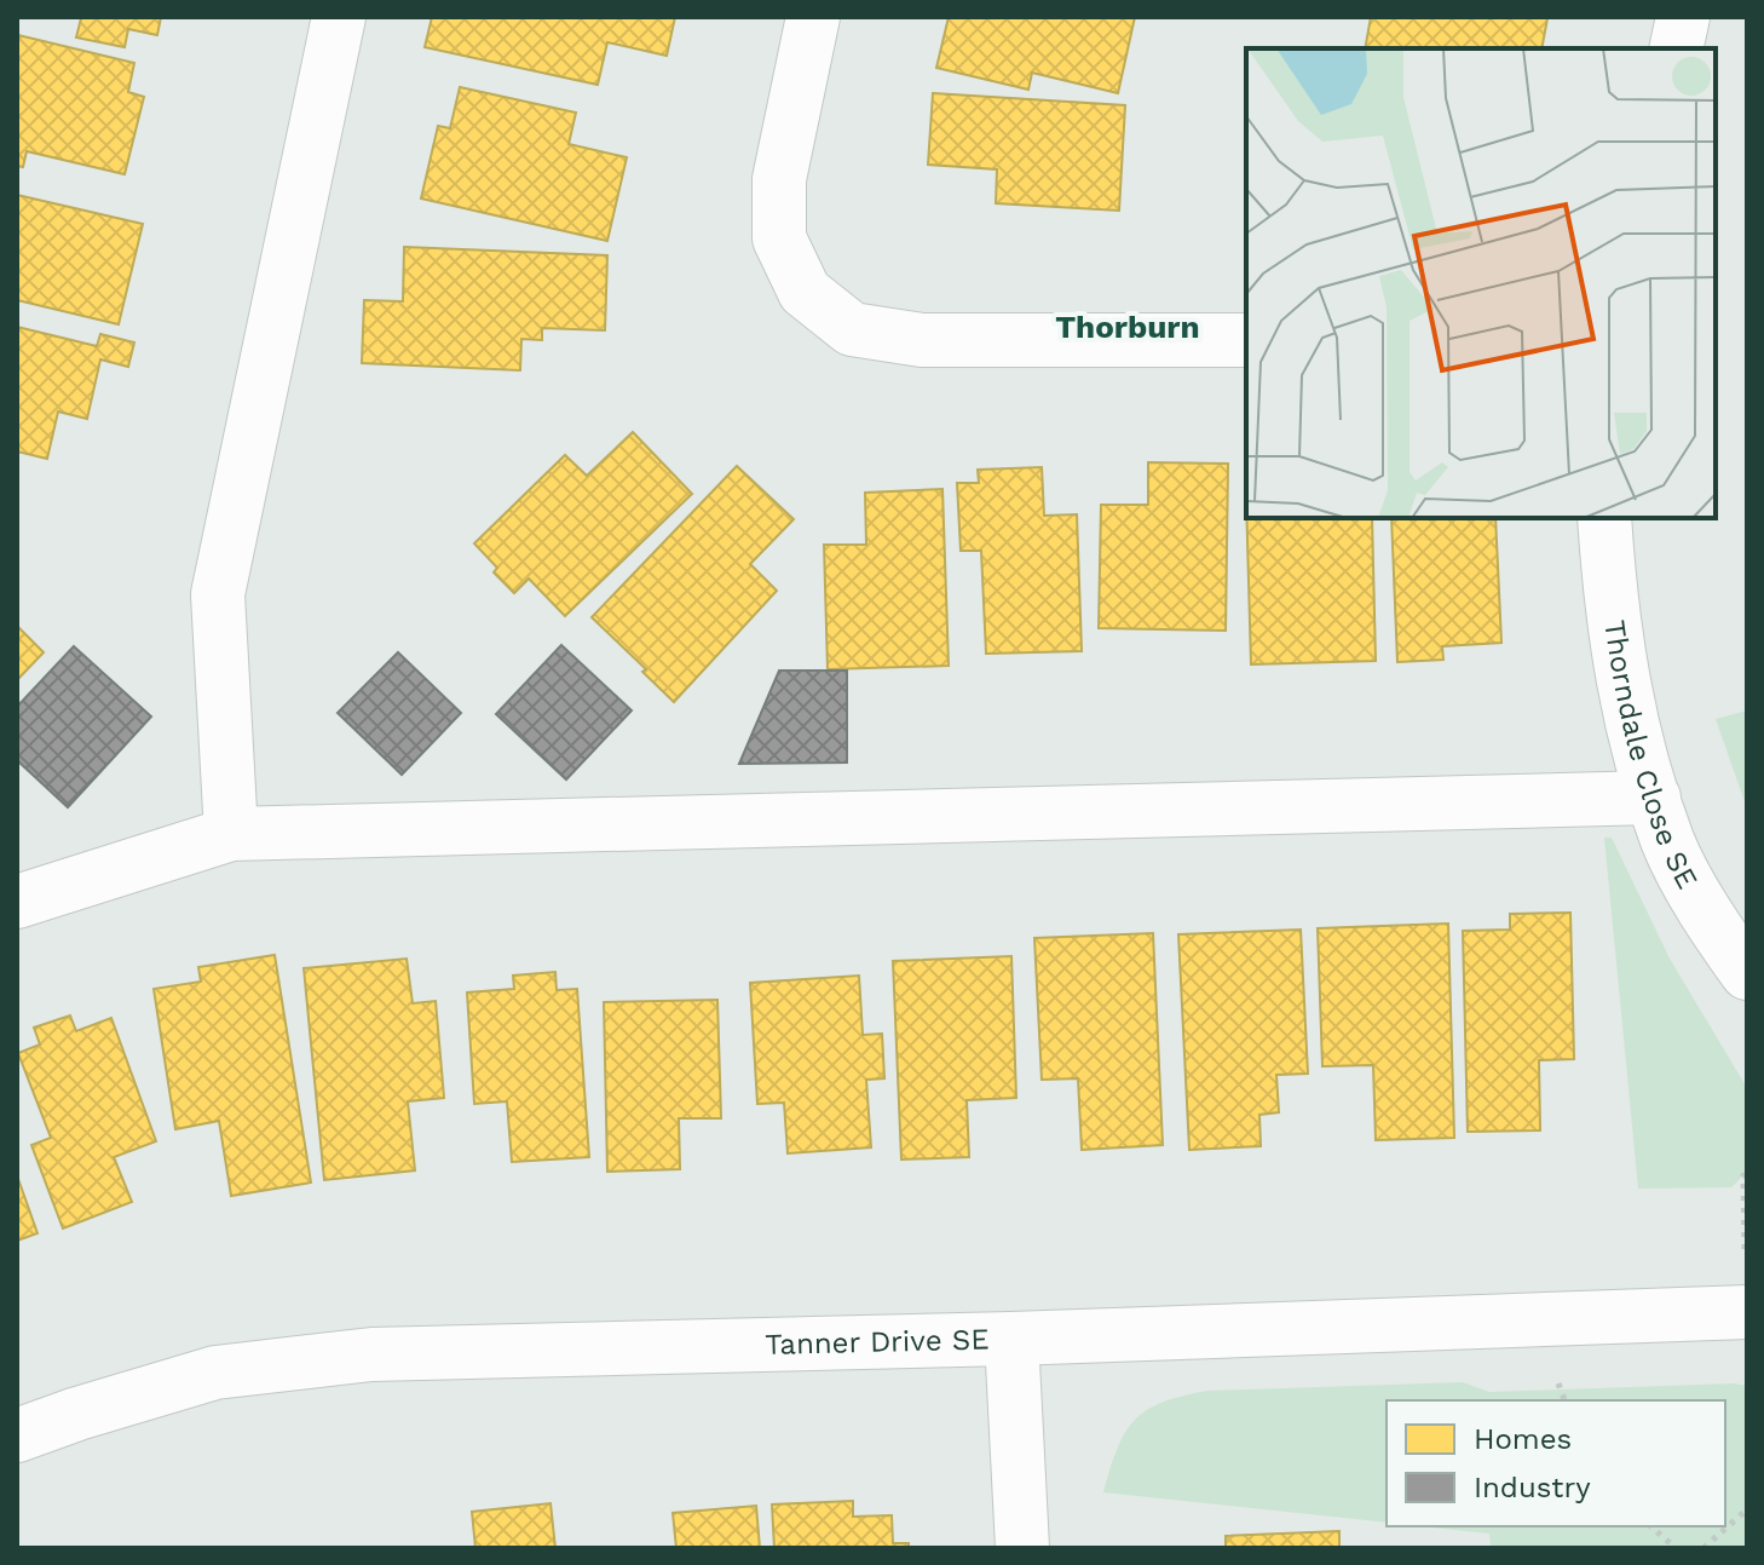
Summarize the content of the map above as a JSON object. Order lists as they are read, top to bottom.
{
  "streets": {
    "street": ["Thorndale Close SE", "Tanner Drive SE"]
  },
  "districts": ["Thorburn"],
  "legend": ["Homes", "Industry"]
}
